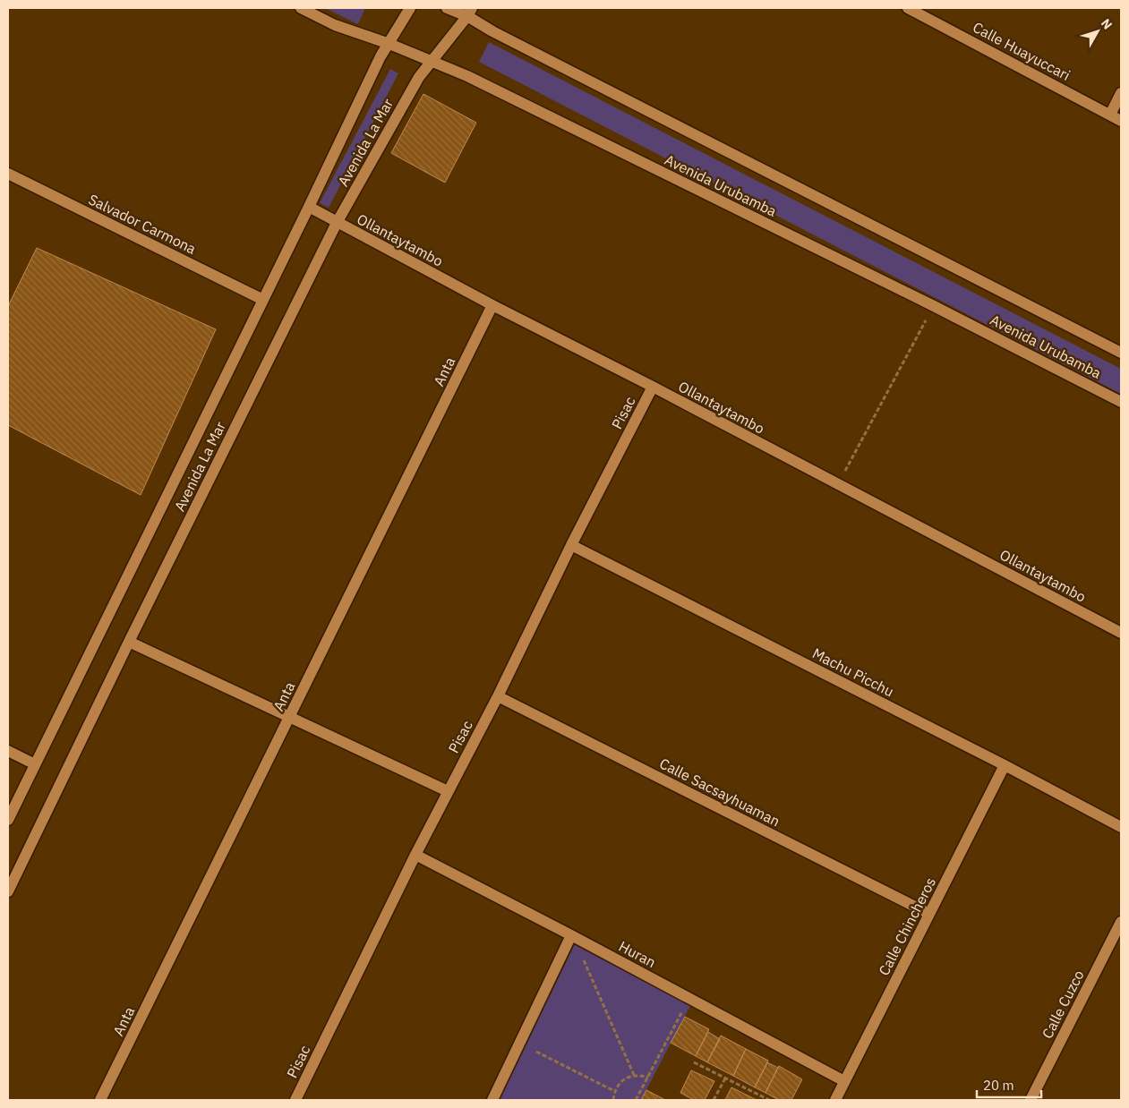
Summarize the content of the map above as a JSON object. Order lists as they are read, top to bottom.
{
  "streets": {
    "street": [
      "Calle Huayuccari",
      "Avenida La Mar",
      "Avenida Urubamba",
      "Salvador Carmona",
      "Ollantaytambo",
      "Anta",
      "Pisac",
      "Machu Picchu",
      "Calle Sacsayhuaman",
      "Calle Chincheros",
      "Huran",
      "Calle Cuzco"
    ]
  },
  "crossings": [
    ["Avenida La Mar", "Avenida Urubamba"],
    ["Avenida La Mar", "Salvador Carmona"],
    ["Avenida La Mar", "Ollantaytambo"],
    ["Ollantaytambo", "Anta"],
    ["Ollantaytambo", "Pisac"],
    ["Pisac", "Machu Picchu"],
    ["Pisac", "Calle Sacsayhuaman"],
    ["Pisac", "Huran"],
    ["Machu Picchu", "Calle Chincheros"],
    ["Calle Sacsayhuaman", "Calle Chincheros"],
    ["Calle Chincheros", "Huran"]
  ],
  "scale_bar": "20 m",
  "north": "top right"
}
